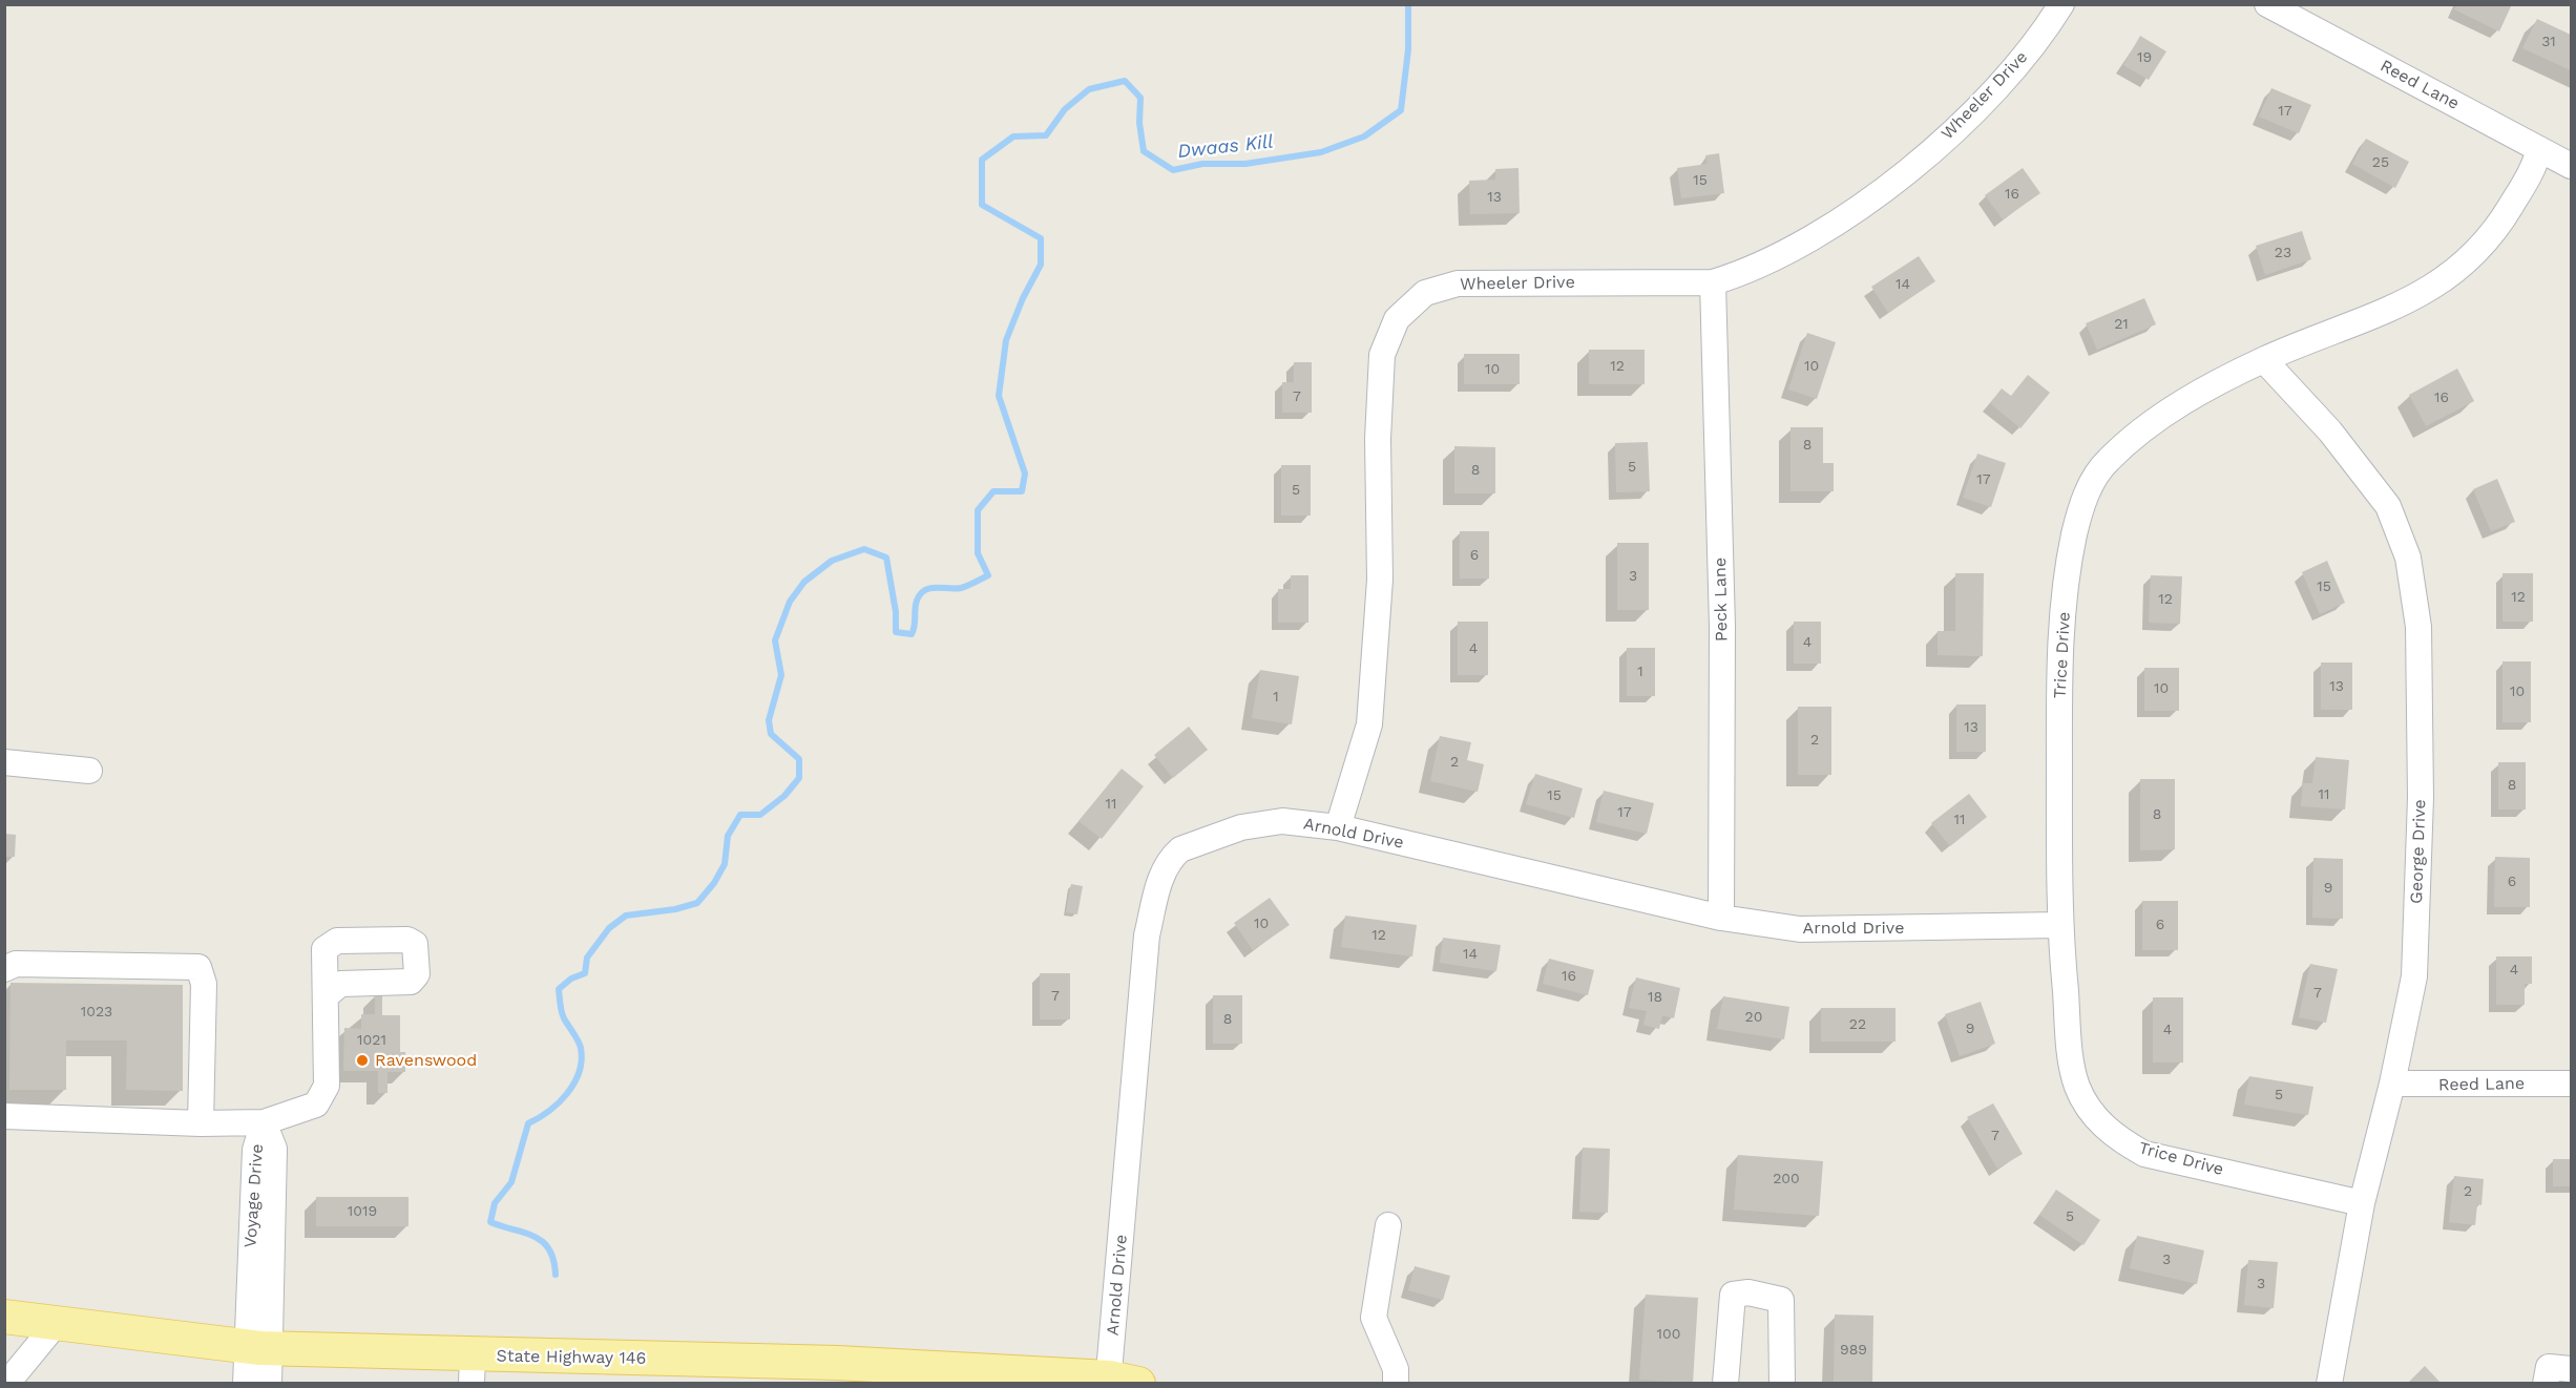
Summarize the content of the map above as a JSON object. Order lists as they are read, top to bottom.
{
  "streets": {
    "main road": ["State Highway 146"],
    "street": [
      "Reed Lane",
      "Wheeler Drive",
      "Peck Lane",
      "Trice Drive",
      "Arnold Drive",
      "George Drive",
      "Voyage Drive"
    ]
  },
  "crossings": [
    ["Reed Lane", "Trice Drive"],
    ["Reed Lane", "George Drive"],
    ["Wheeler Drive", "Peck Lane"],
    ["Wheeler Drive", "Arnold Drive"],
    ["Peck Lane", "Arnold Drive"],
    ["Trice Drive", "Arnold Drive"],
    ["Trice Drive", "George Drive"],
    ["Arnold Drive", "State Highway 146"],
    ["Voyage Drive", "State Highway 146"]
  ],
  "water": ["Dwaas Kill"],
  "places": ["Ravenswood"],
  "house_numbers": [
    "31",
    "19",
    "17",
    "25",
    "15",
    "16",
    "13",
    "23",
    "14",
    "21",
    "12",
    "10",
    "10",
    "7",
    "16",
    "8",
    "5",
    "8",
    "17",
    "5",
    "6",
    "3",
    "15",
    "12",
    "12",
    "4",
    "4",
    "1",
    "13",
    "10",
    "10",
    "1",
    "13",
    "2",
    "2",
    "8",
    "11",
    "15",
    "11",
    "17",
    "8",
    "11",
    "6",
    "9",
    "10",
    "6",
    "12",
    "14",
    "4",
    "16",
    "7",
    "7",
    "18",
    "1023",
    "20",
    "8",
    "22",
    "9",
    "4",
    "1021",
    "5",
    "7",
    "200",
    "2",
    "1019",
    "5",
    "3",
    "3",
    "100",
    "989"
  ]
}
